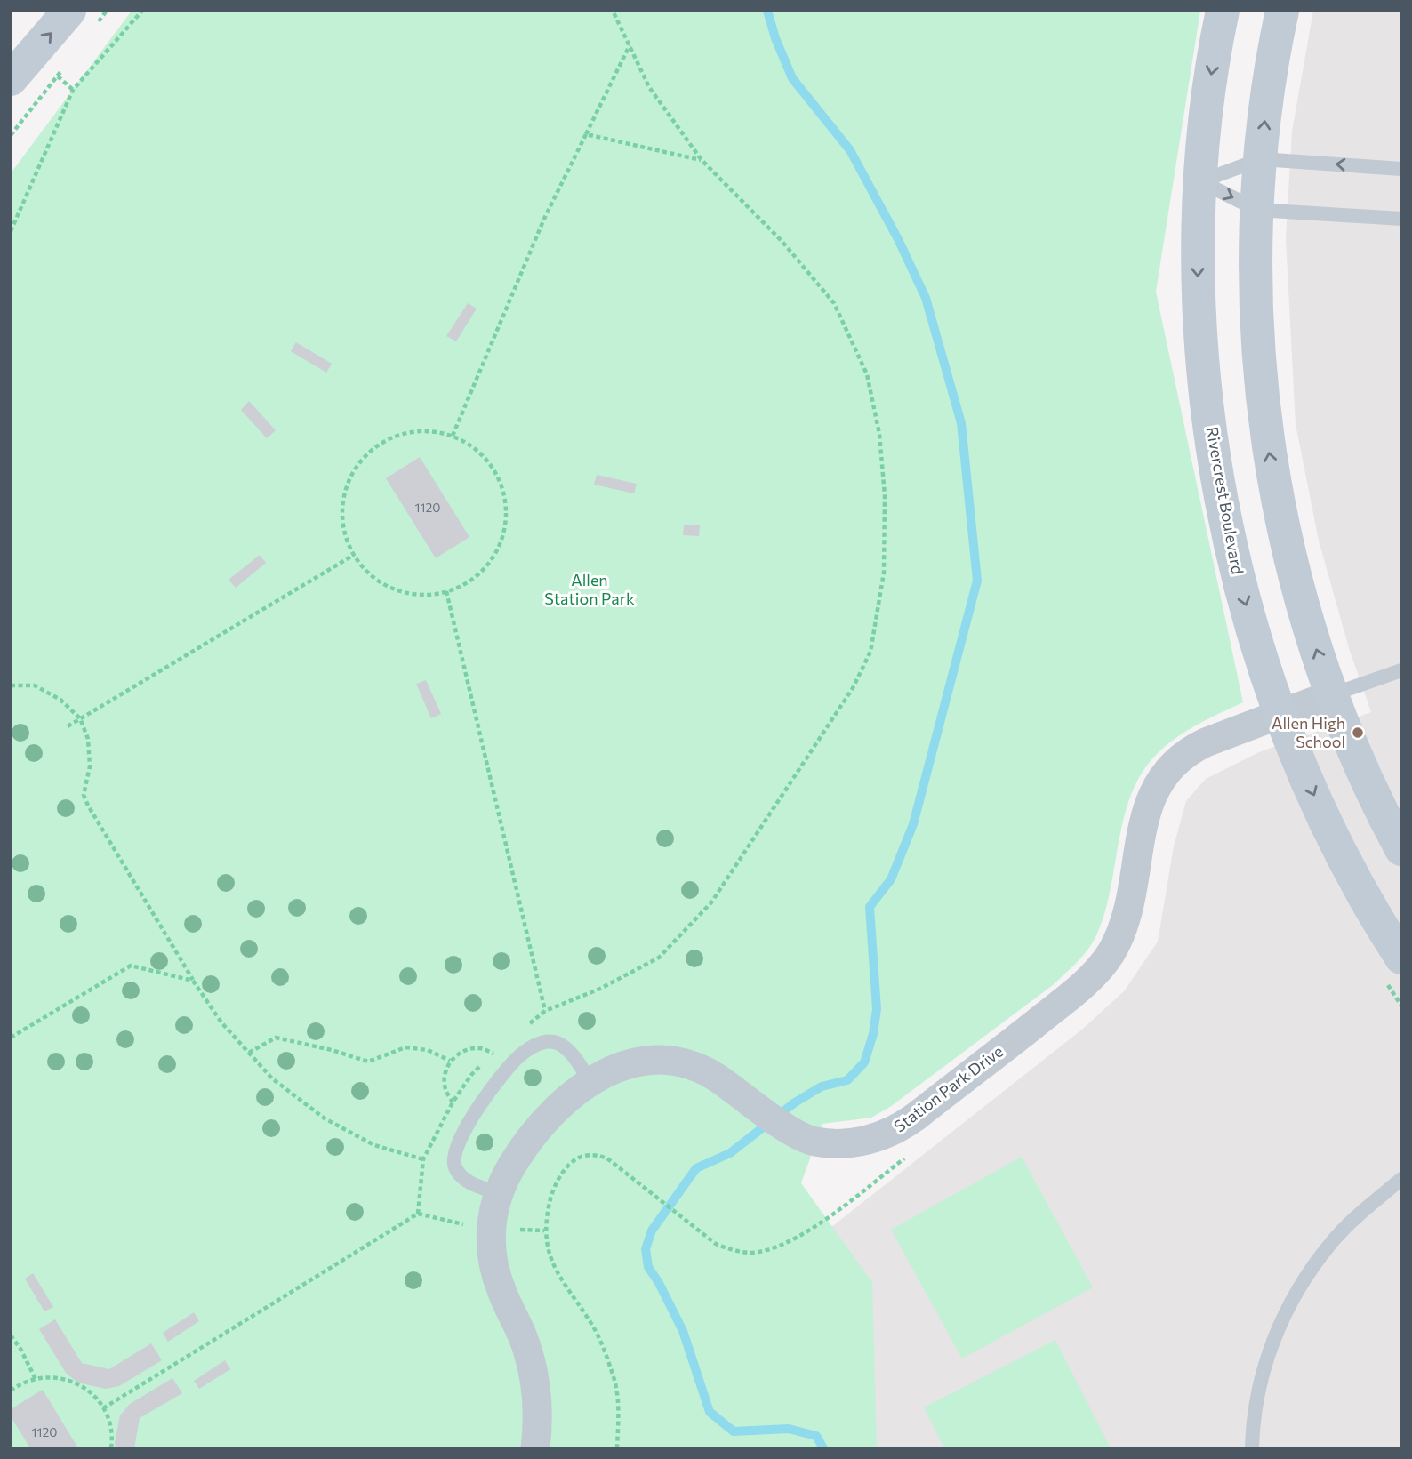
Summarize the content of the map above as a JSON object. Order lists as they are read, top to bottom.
{
  "streets": {
    "street": ["Rivercrest Boulevard", "Station Park Drive"]
  },
  "crossings": [
    ["Rivercrest Boulevard", "Station Park Drive"]
  ],
  "parks": ["Allen Station Park"],
  "places": ["Allen High School"],
  "house_numbers": ["1120", "1120"]
}
